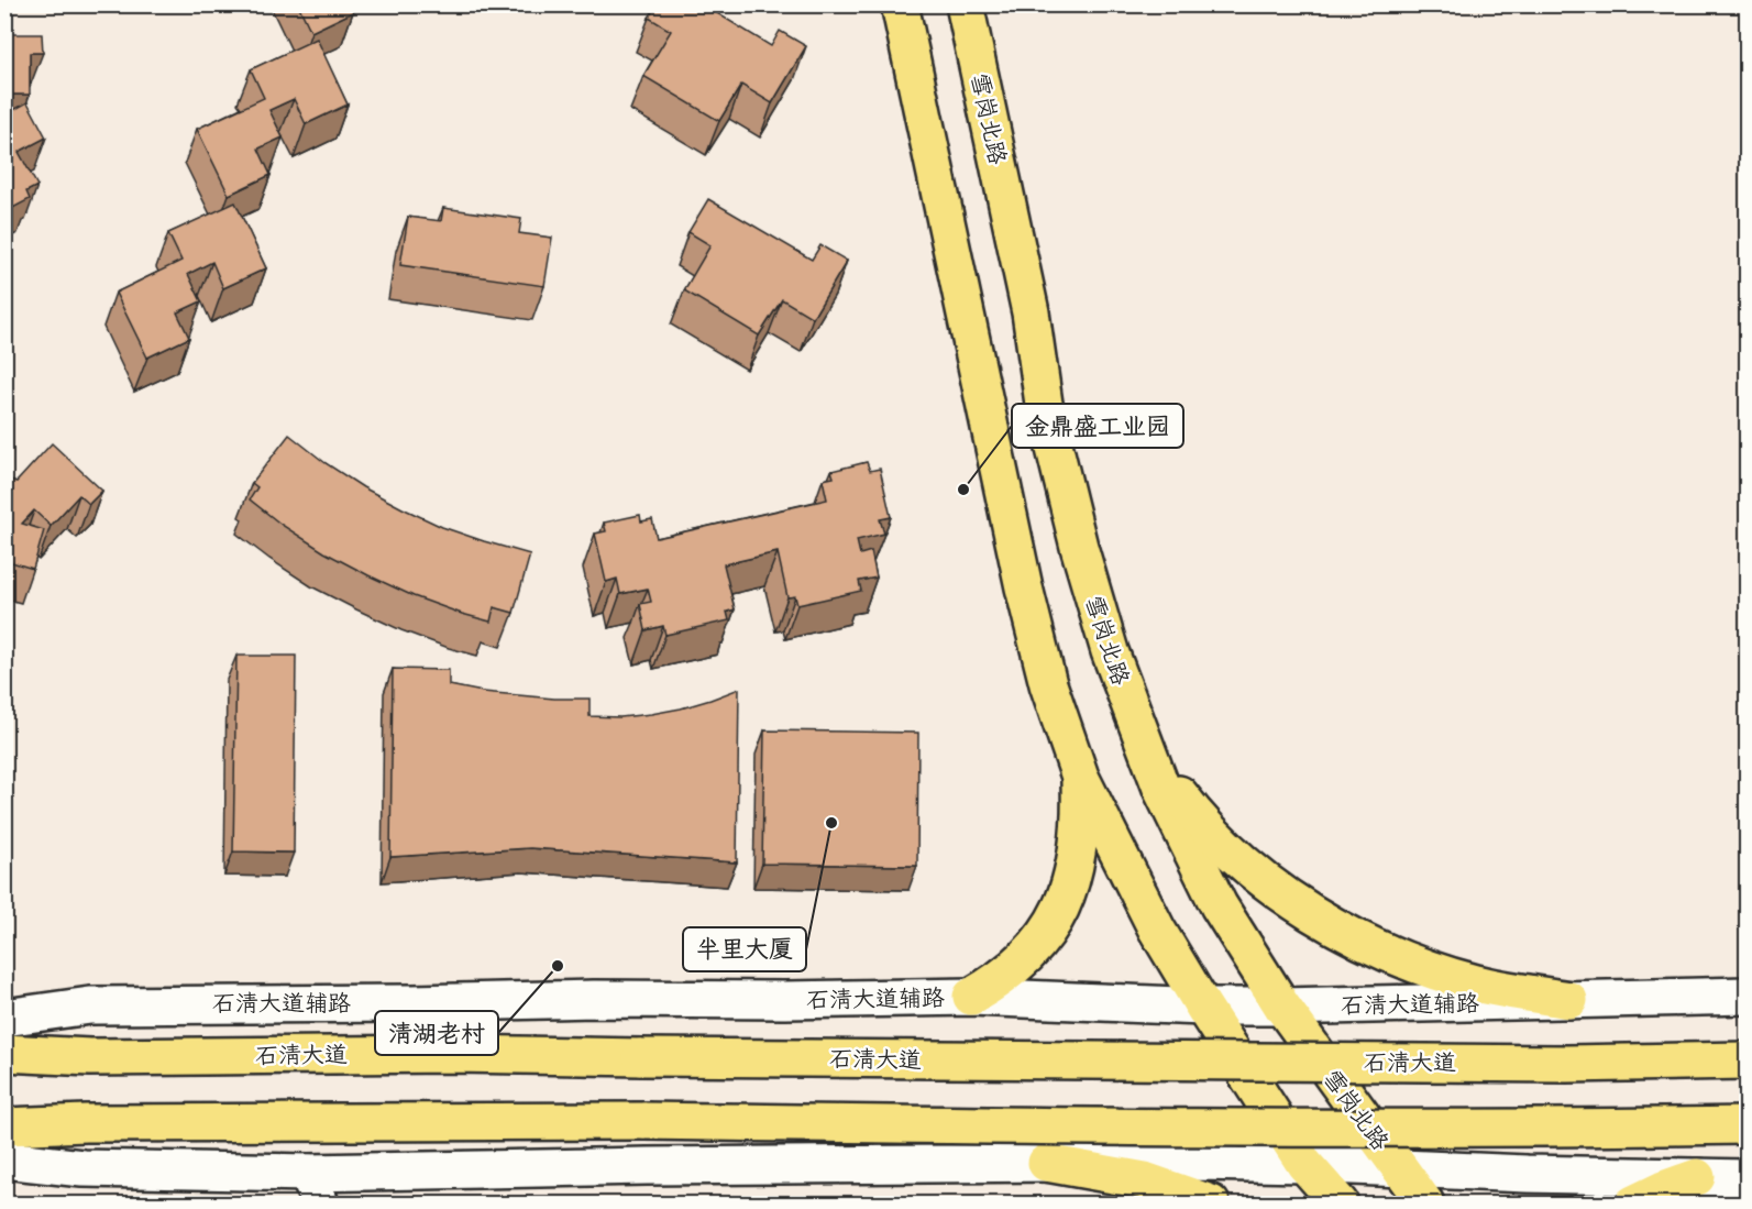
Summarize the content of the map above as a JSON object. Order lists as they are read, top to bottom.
{
  "streets": {
    "main road": ["雪岗北路", "石清大道辅路", "石清大道"]
  },
  "crossings": [
    ["雪岗北路", "石清大道辅路"]
  ],
  "places": ["金鼎盛工业园", "半里大厦", "清湖老村"]
}
